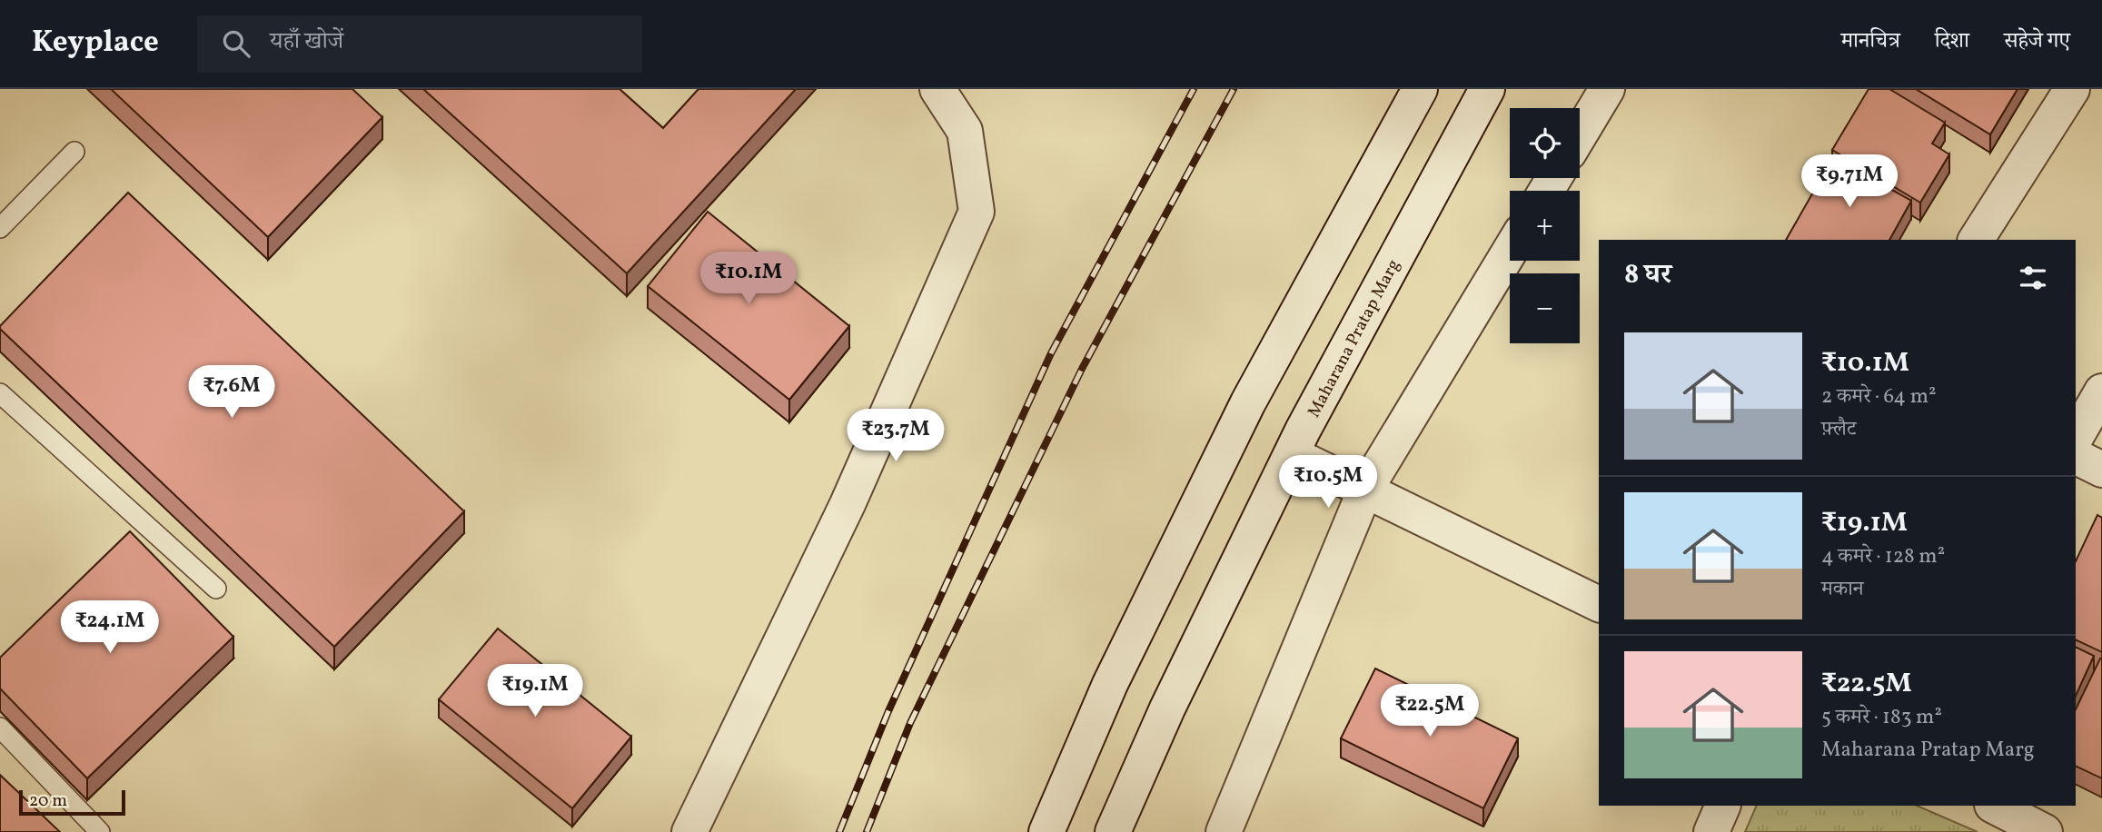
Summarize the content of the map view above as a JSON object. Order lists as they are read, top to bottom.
{
  "streets": {
    "street": ["Maharana Pratap Marg"]
  },
  "scale_bar": "20 m",
  "page": {
    "header": "Keyplace",
    "search": "यहाँ खोजें",
    "nav": ["मानचित्र", "दिशा", "सहेजे गए"],
    "map_buttons": ["+", "−"],
    "price": [
      "₹9.71M",
      "₹10.1M",
      "₹7.6M",
      "₹23.7M",
      "₹10.5M",
      "₹24.1M",
      "₹19.1M",
      "₹22.5M"
    ],
    "heading": "8 घर",
    "list": [
      {
        "name": "₹10.1M",
        "note": "2 कमरे · 64 m² · फ़्लैट"
      },
      {
        "name": "₹19.1M",
        "note": "4 कमरे · 128 m² · मकान"
      },
      {
        "name": "₹22.5M",
        "note": "5 कमरे · 183 m² · Maharana Pratap Marg"
      }
    ],
    "scale": "20 m"
  }
}
